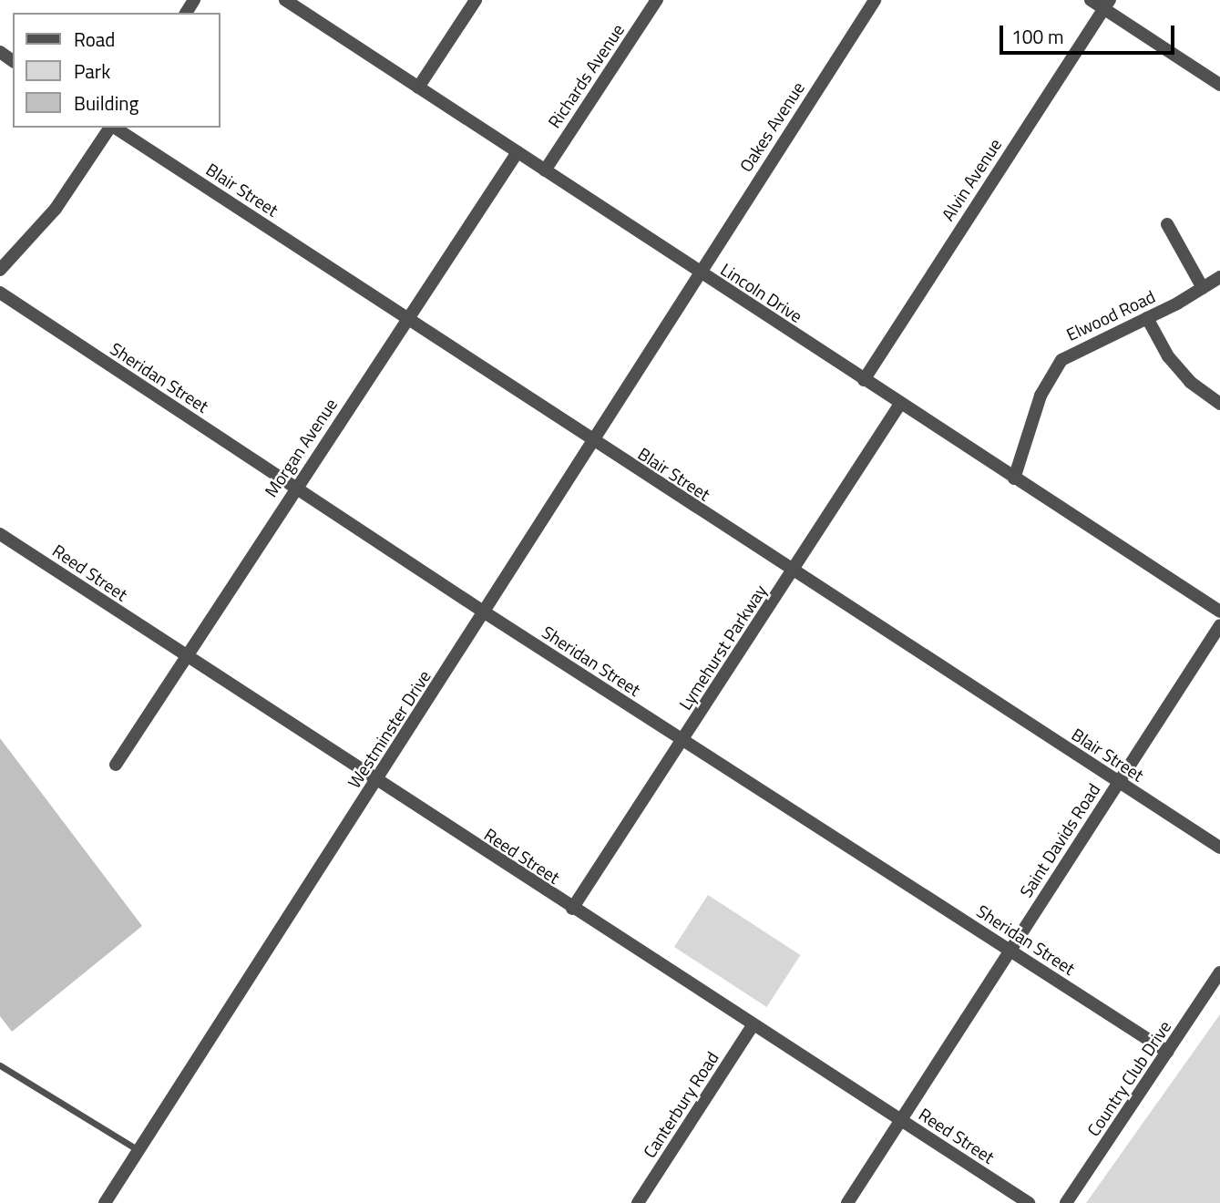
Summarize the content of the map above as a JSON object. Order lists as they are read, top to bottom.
{
  "streets": {
    "street": [
      "Richards Avenue",
      "Oakes Avenue",
      "Alvin Avenue",
      "Blair Street",
      "Lincoln Drive",
      "Elwood Road",
      "Sheridan Street",
      "Morgan Avenue",
      "Reed Street",
      "Lymehurst Parkway",
      "Westminster Drive",
      "Saint Davids Road",
      "Country Club Drive",
      "Canterbury Road"
    ]
  },
  "crossings": [
    ["Richards Avenue", "Lincoln Drive"],
    ["Oakes Avenue", "Lincoln Drive"],
    ["Oakes Avenue", "Westminster Drive"],
    ["Alvin Avenue", "Lincoln Drive"],
    ["Blair Street", "Morgan Avenue"],
    ["Blair Street", "Lymehurst Parkway"],
    ["Blair Street", "Westminster Drive"],
    ["Blair Street", "Saint Davids Road"],
    ["Lincoln Drive", "Elwood Road"],
    ["Lincoln Drive", "Morgan Avenue"],
    ["Lincoln Drive", "Lymehurst Parkway"],
    ["Lincoln Drive", "Westminster Drive"],
    ["Sheridan Street", "Morgan Avenue"],
    ["Sheridan Street", "Lymehurst Parkway"],
    ["Sheridan Street", "Westminster Drive"],
    ["Sheridan Street", "Saint Davids Road"],
    ["Sheridan Street", "Country Club Drive"],
    ["Morgan Avenue", "Reed Street"],
    ["Reed Street", "Lymehurst Parkway"],
    ["Reed Street", "Westminster Drive"],
    ["Reed Street", "Saint Davids Road"],
    ["Reed Street", "Canterbury Road"]
  ],
  "legend": ["Road", "Park", "Building"],
  "scale_bar": "100 m"
}
